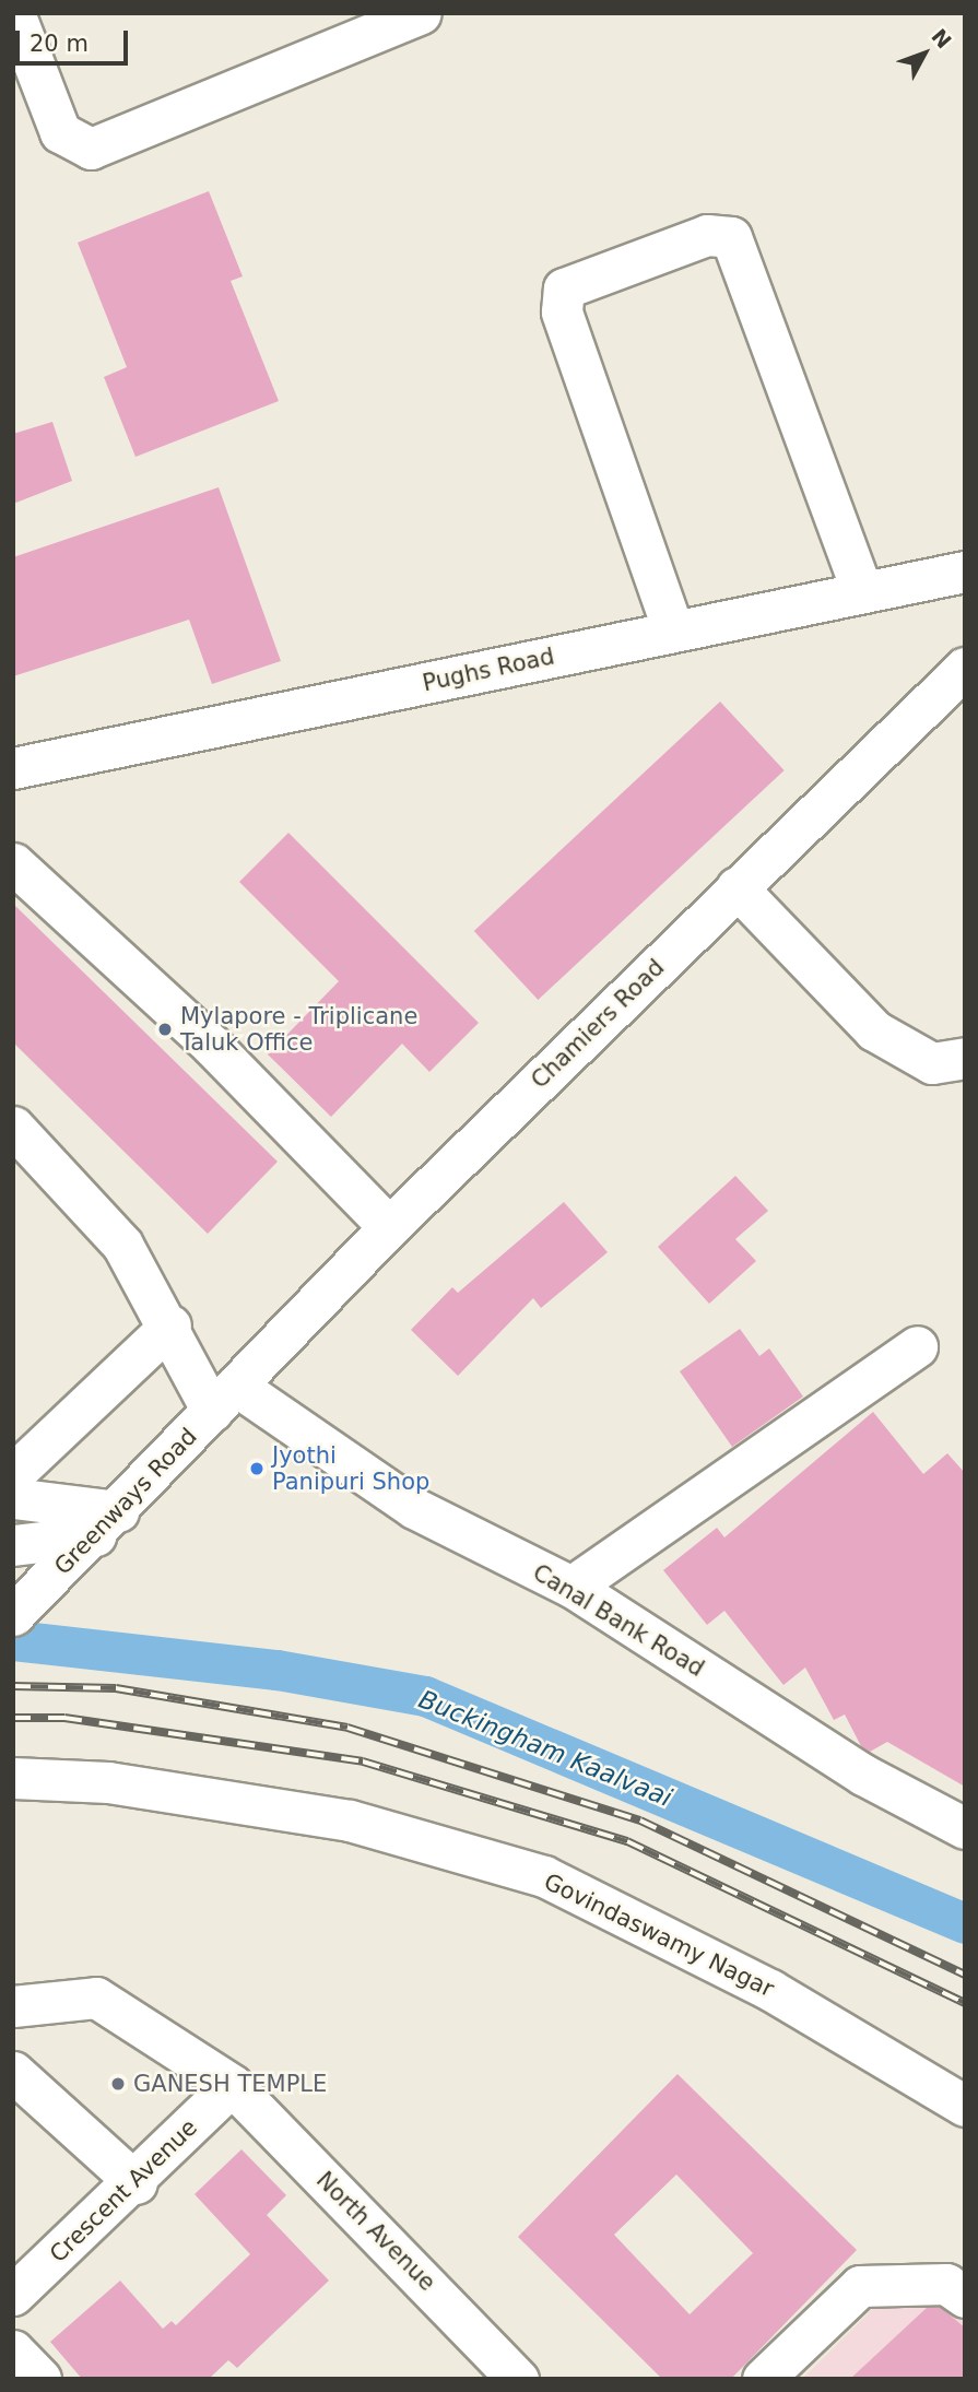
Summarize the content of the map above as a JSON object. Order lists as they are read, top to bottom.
{
  "streets": {
    "street": [
      "Pughs Road",
      "Chamiers Road",
      "Greenways Road",
      "Canal Bank Road",
      "Govindaswamy Nagar",
      "Crescent Avenue",
      "North Avenue"
    ]
  },
  "crossings": [
    ["Chamiers Road", "Greenways Road"],
    ["Chamiers Road", "Canal Bank Road"],
    ["Greenways Road", "Canal Bank Road"],
    ["Crescent Avenue", "North Avenue"]
  ],
  "water": ["Buckingham Kaalvaai"],
  "places": ["Mylapore - Triplicane Taluk Office", "Jyothi Panipuri Shop", "GANESH TEMPLE"],
  "scale_bar": "20 m",
  "north": "top right"
}
